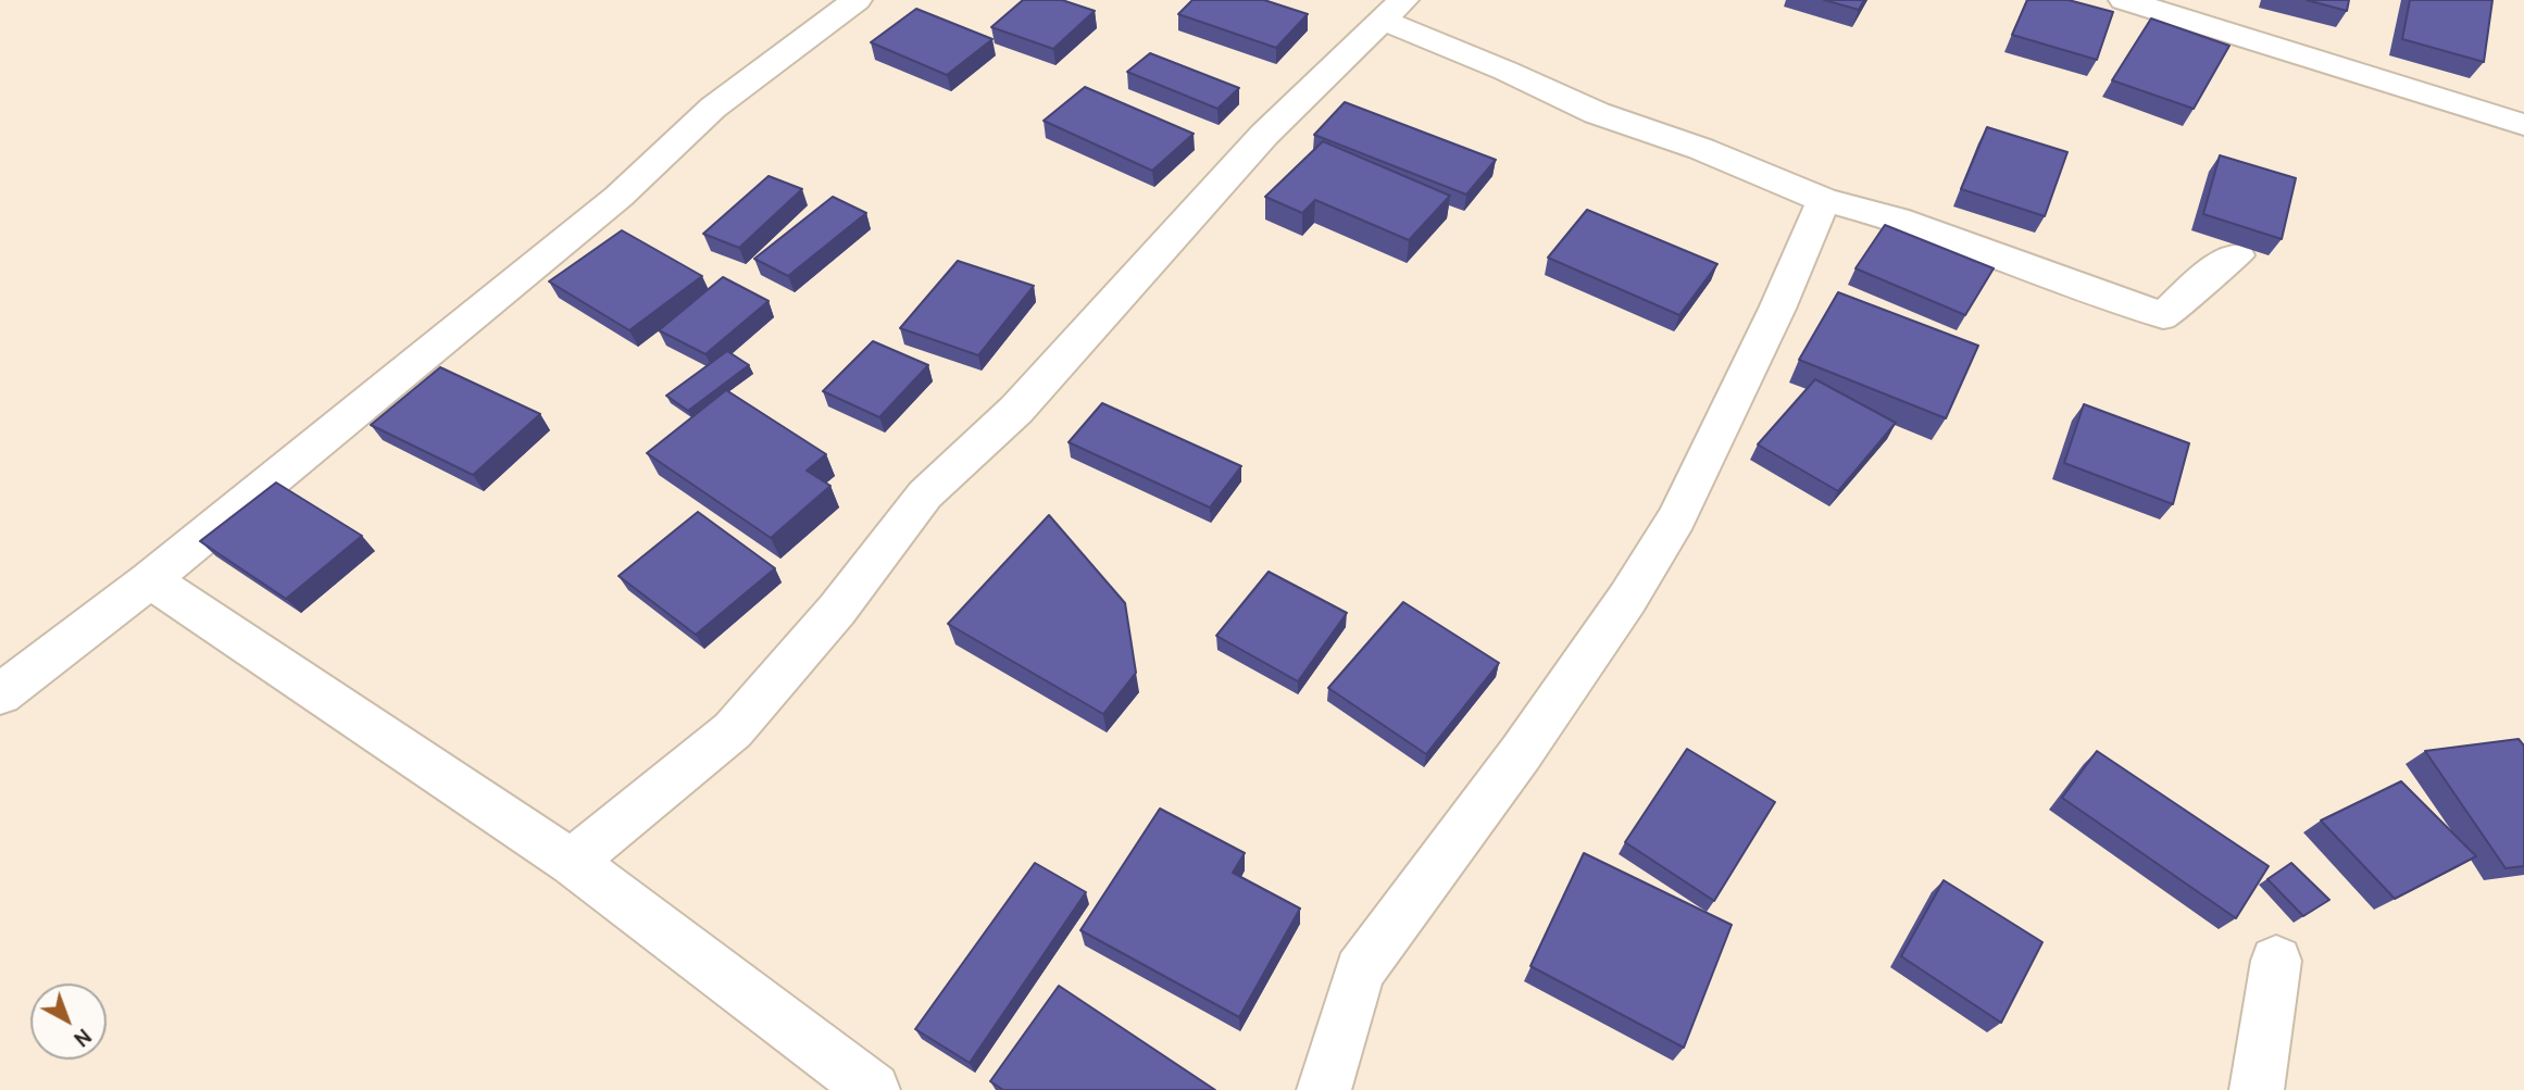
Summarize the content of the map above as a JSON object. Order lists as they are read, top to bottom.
{
  "north": "bottom right"
}
